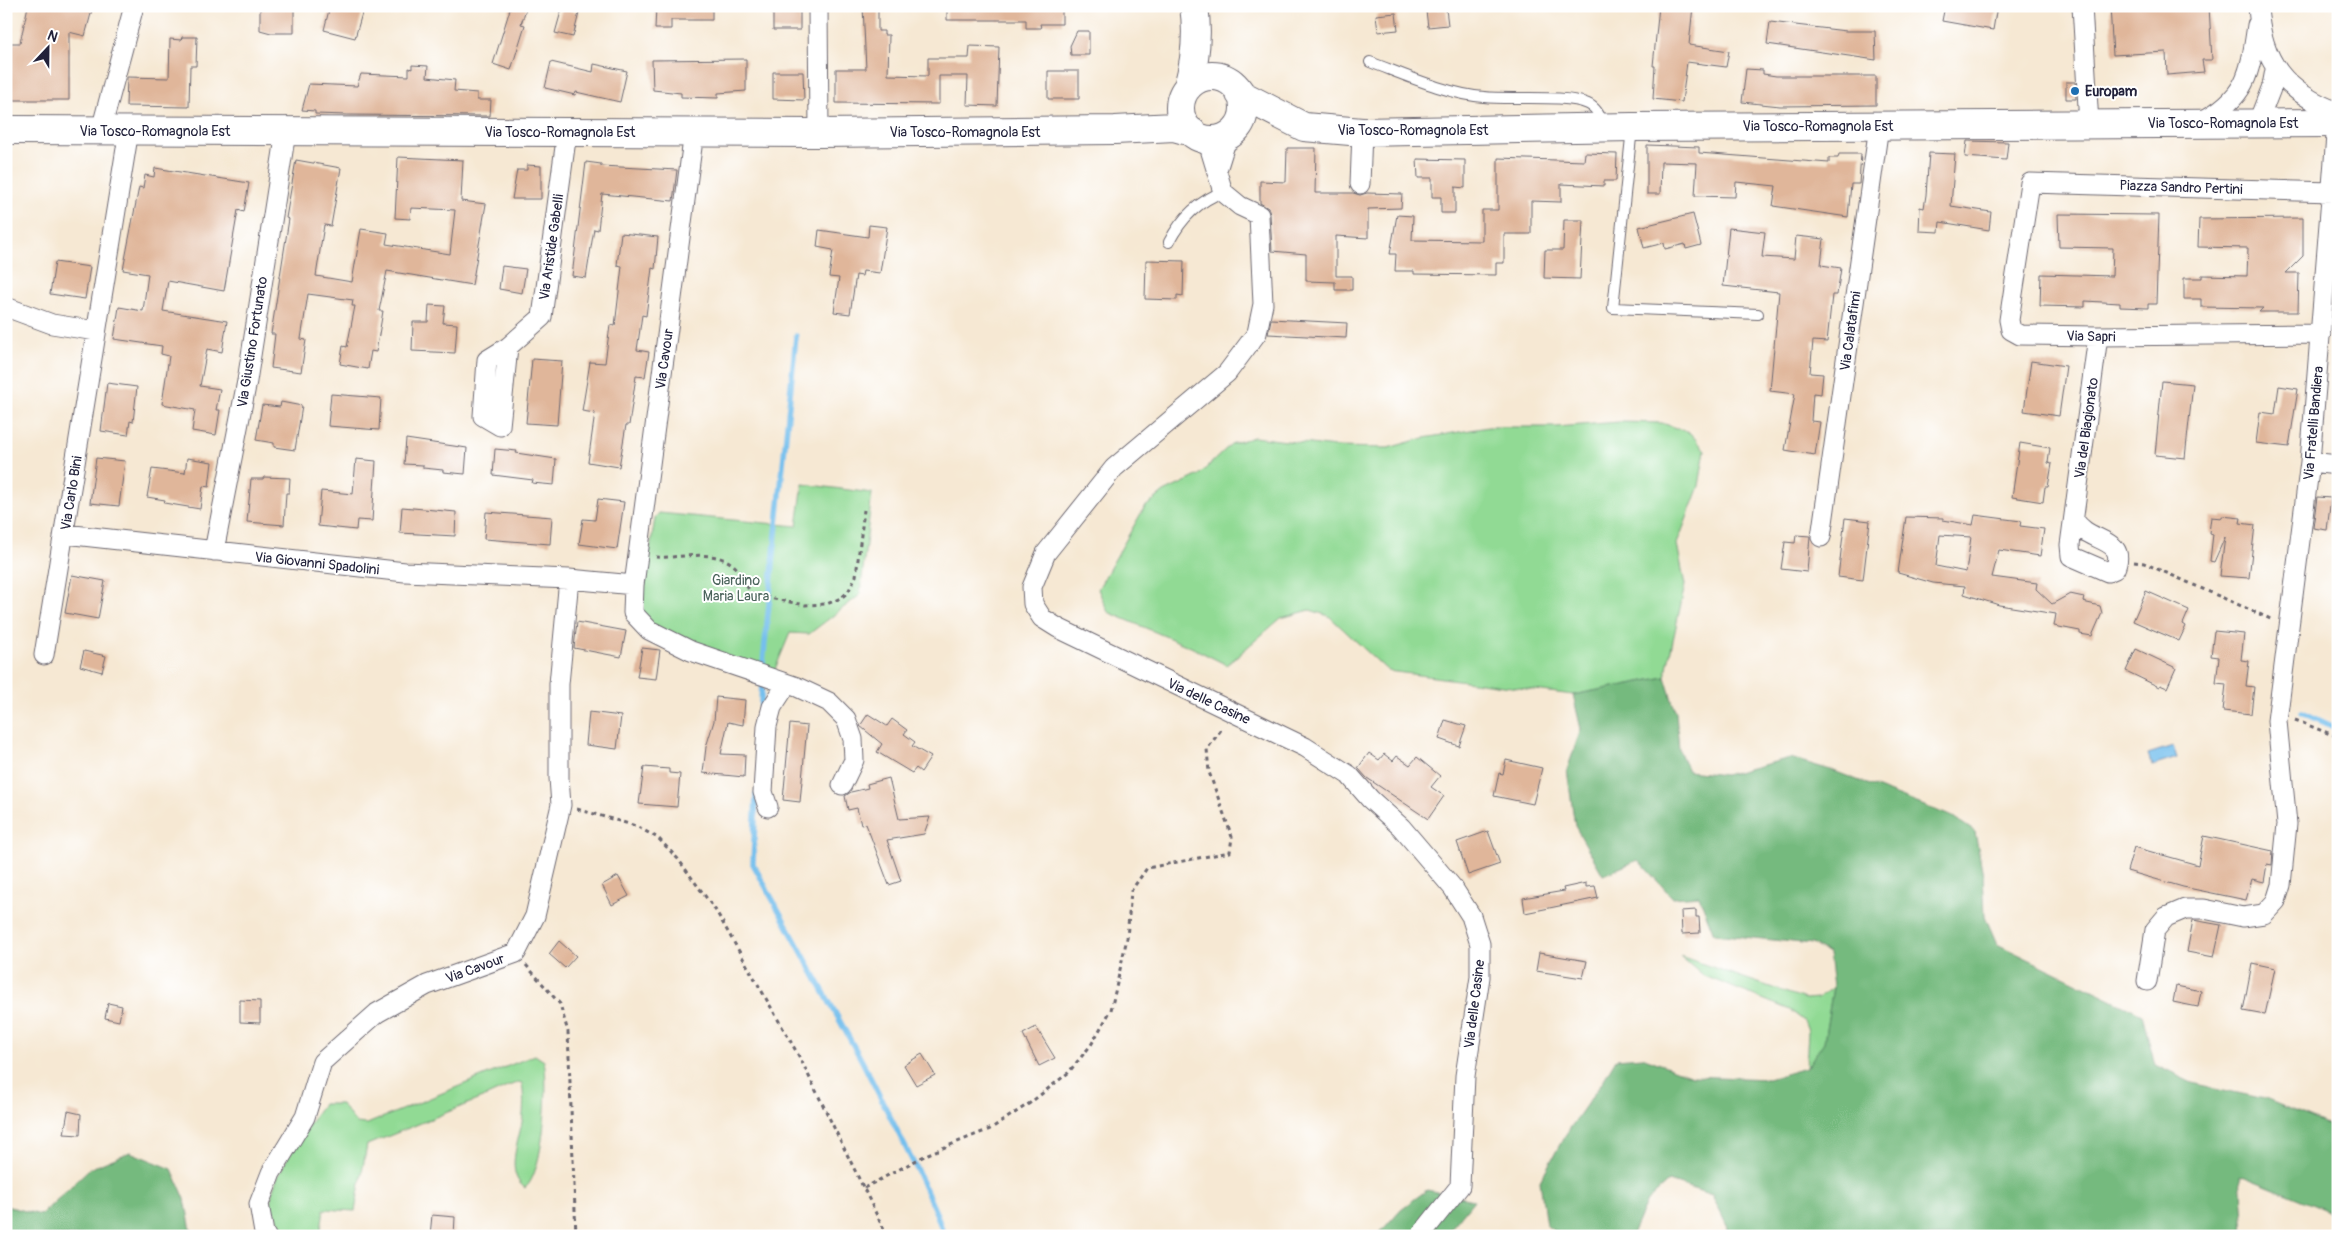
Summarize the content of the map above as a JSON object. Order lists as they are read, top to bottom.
{
  "streets": {
    "main road": ["Via Tosco-Romagnola Est"],
    "street": [
      "Piazza Sandro Pertini",
      "Via Aristide Gabelli",
      "Via Calatafimi",
      "Via Sapri",
      "Via Giustino Fortunato",
      "Via Cavour",
      "Via Fratelli Bandiera",
      "Via del Biagionato",
      "Via Carlo Bini",
      "Via Giovanni Spadolini",
      "Via delle Casine"
    ]
  },
  "crossings": [
    ["Via Tosco-Romagnola Est", "Via Aristide Gabelli"],
    ["Via Tosco-Romagnola Est", "Via Calatafimi"],
    ["Via Tosco-Romagnola Est", "Via Giustino Fortunato"],
    ["Via Tosco-Romagnola Est", "Via Cavour"],
    ["Via Tosco-Romagnola Est", "Via Fratelli Bandiera"],
    ["Via Tosco-Romagnola Est", "Via Carlo Bini"],
    ["Piazza Sandro Pertini", "Via Sapri"],
    ["Piazza Sandro Pertini", "Via Fratelli Bandiera"],
    ["Via Sapri", "Via Fratelli Bandiera"],
    ["Via Sapri", "Via del Biagionato"],
    ["Via Giustino Fortunato", "Via Giovanni Spadolini"],
    ["Via Cavour", "Via Giovanni Spadolini"],
    ["Via Carlo Bini", "Via Giovanni Spadolini"]
  ],
  "parks": ["Giardino Maria Laura"],
  "places": ["Europam"],
  "north": "top"
}
